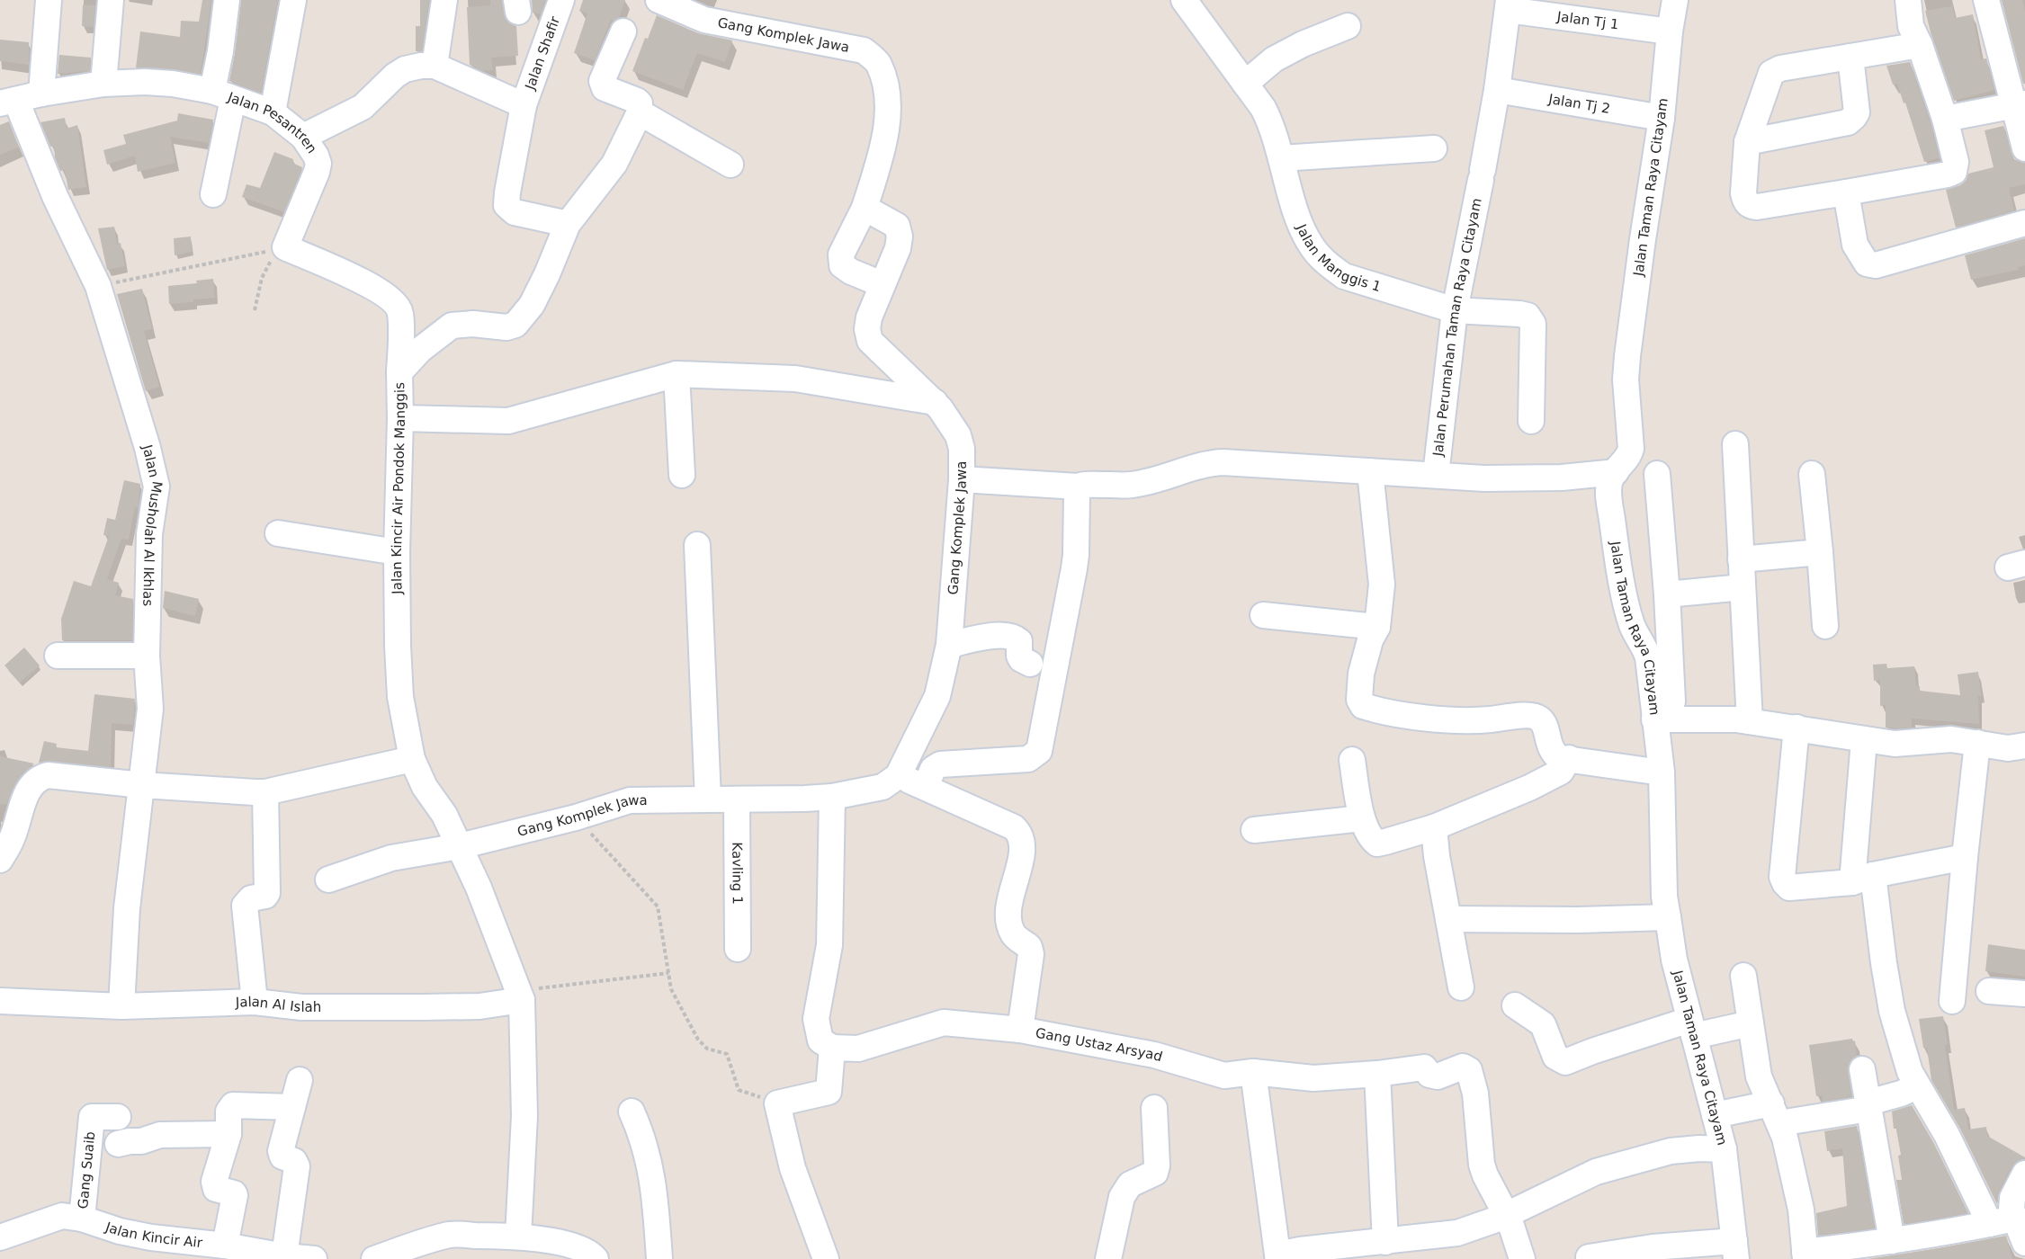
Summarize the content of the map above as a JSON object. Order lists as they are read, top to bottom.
{
  "streets": {
    "street": [
      "Jalan Tj 1",
      "Gang Komplek Jawa",
      "Jalan Shafir",
      "Jalan Tj 2",
      "Jalan Pesantren",
      "Jalan Taman Raya Citayam",
      "Jalan Manggis 1",
      "Jalan Perumahan Taman Raya Citayam",
      "Jalan Kincir Air Pondok Manggis",
      "Jalan Musholah Al Ikhlas",
      "Kavling 1",
      "Jalan Al Islah",
      "Gang Ustaz Arsyad",
      "Gang Suaib",
      "Jalan Kincir Air"
    ]
  },
  "crossings": [
    ["Jalan Tj 1", "Jalan Taman Raya Citayam"],
    ["Jalan Tj 1", "Jalan Perumahan Taman Raya Citayam"],
    ["Gang Komplek Jawa", "Jalan Kincir Air Pondok Manggis"],
    ["Gang Komplek Jawa", "Kavling 1"],
    ["Jalan Tj 2", "Jalan Taman Raya Citayam"],
    ["Jalan Tj 2", "Jalan Perumahan Taman Raya Citayam"],
    ["Jalan Pesantren", "Jalan Musholah Al Ikhlas"],
    ["Jalan Manggis 1", "Jalan Perumahan Taman Raya Citayam"],
    ["Jalan Kincir Air Pondok Manggis", "Jalan Al Islah"],
    ["Jalan Musholah Al Ikhlas", "Jalan Al Islah"],
    ["Gang Suaib", "Jalan Kincir Air"]
  ]
}
